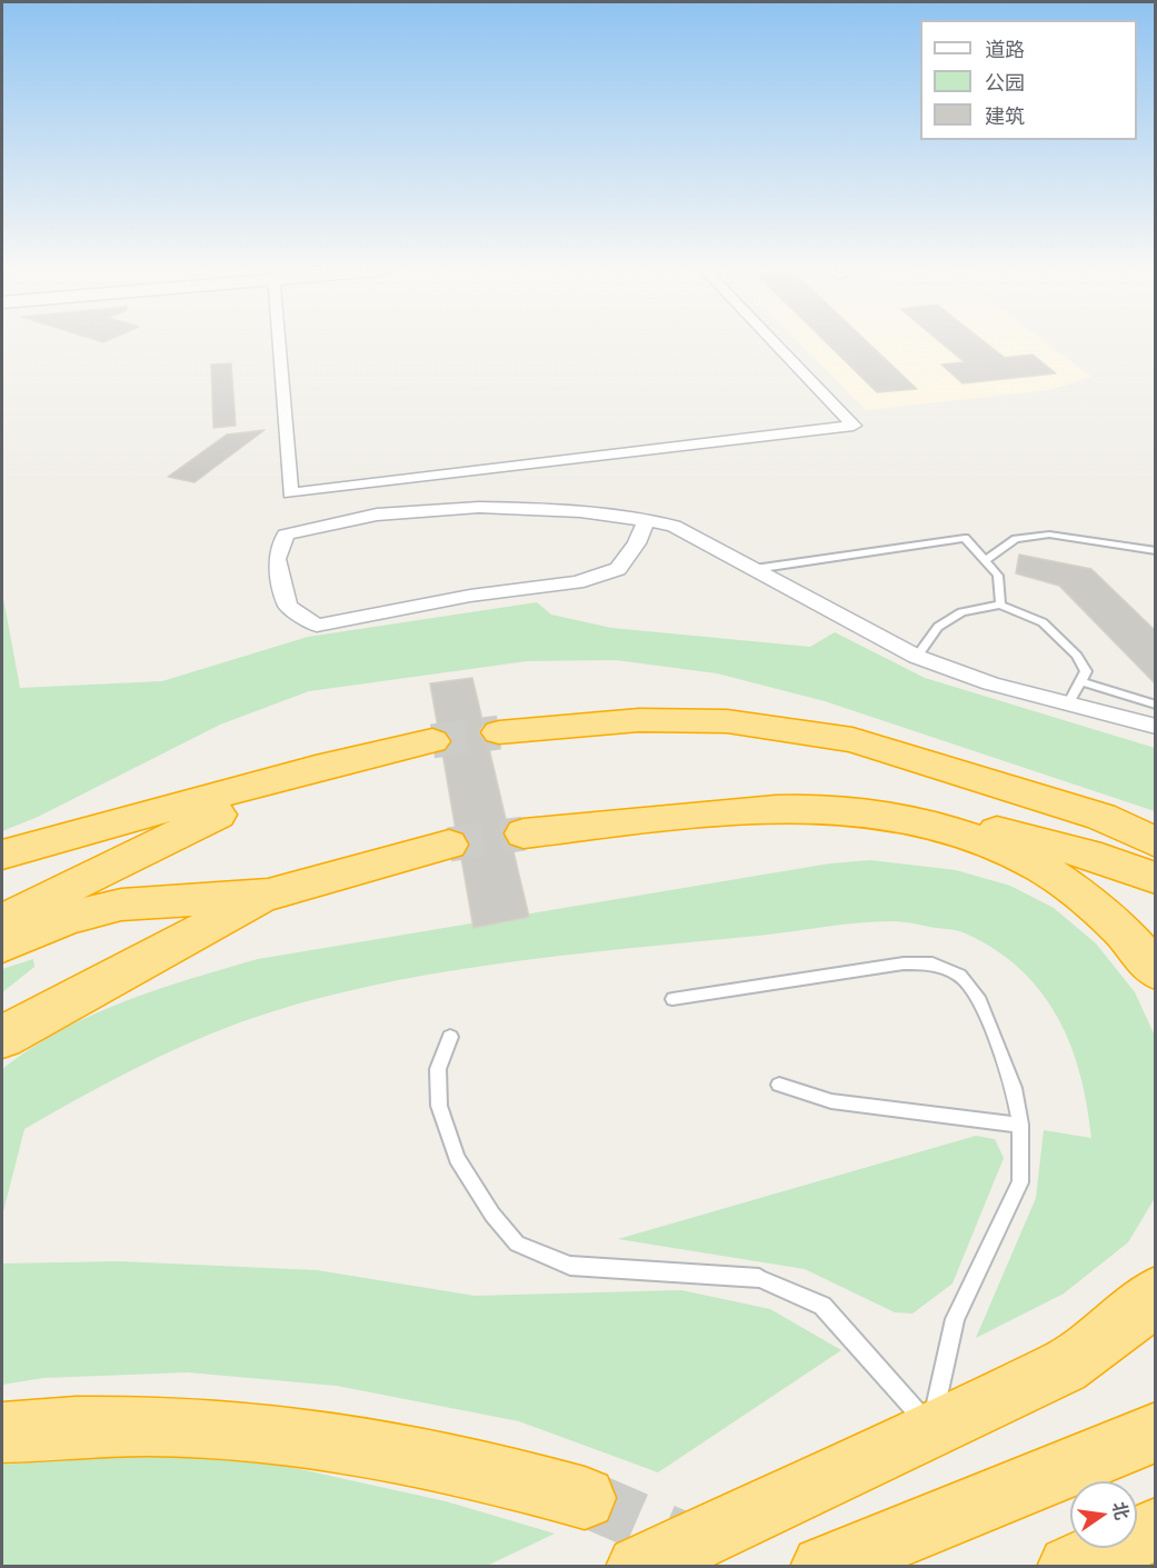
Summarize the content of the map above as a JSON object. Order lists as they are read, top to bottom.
{
  "legend": ["道路", "公园", "建筑"],
  "north": "right"
}
